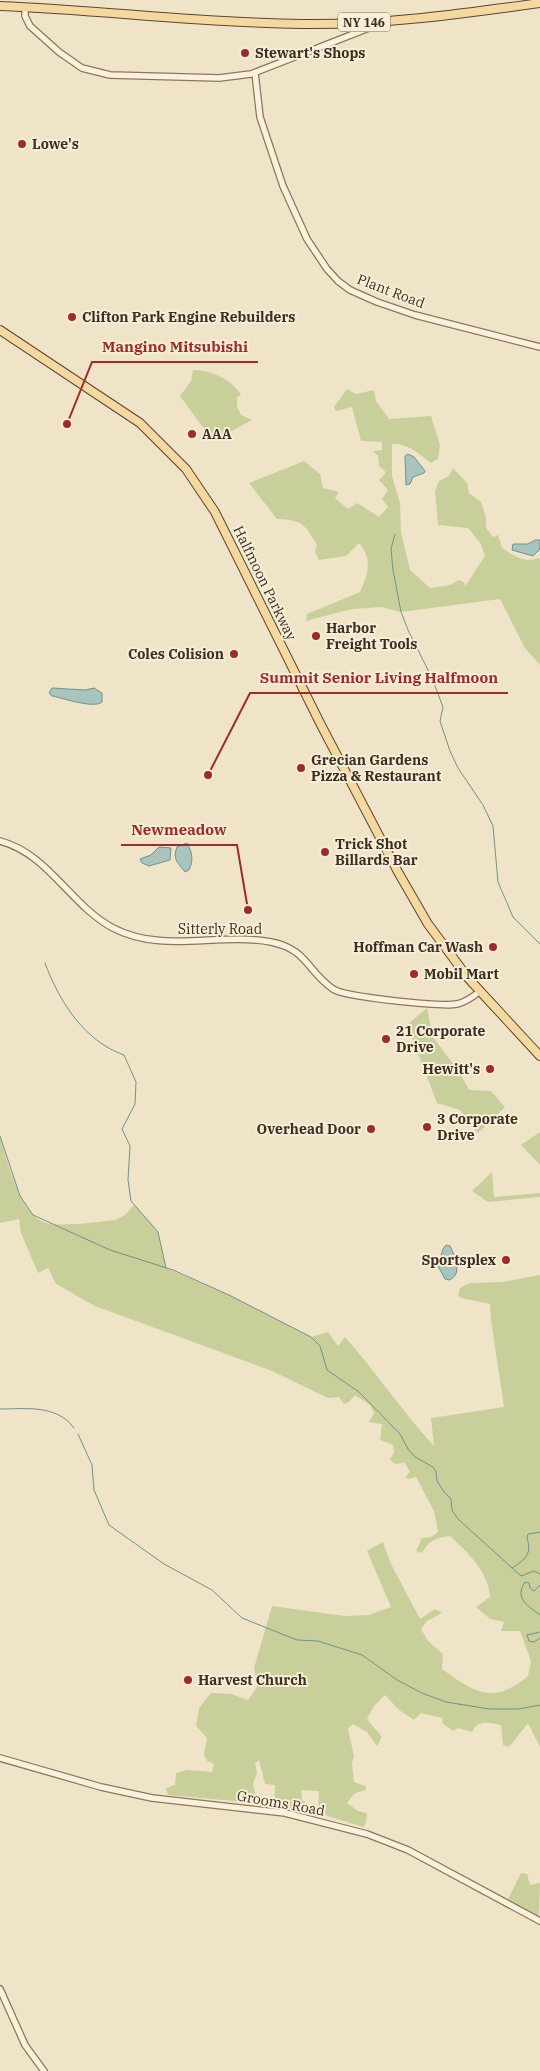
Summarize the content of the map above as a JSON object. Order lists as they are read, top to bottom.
{
  "streets": {
    "main road": ["NY 146", "Halfmoon Parkway"],
    "street": ["Plant Road", "Sitterly Road", "Grooms Road"]
  },
  "crossings": [
    ["Halfmoon Parkway", "Sitterly Road"]
  ],
  "places": [
    "Stewart's Shops",
    "Lowe's",
    "Clifton Park Engine Rebuilders",
    "Mangino Mitsubishi",
    "AAA",
    "Harbor Freight Tools",
    "Coles Colision",
    "Grecian Gardens Pizza & Restaurant",
    "Summit Senior Living Halfmoon",
    "Trick Shot Billards Bar",
    "Newmeadow",
    "Hoffman Car Wash",
    "Mobil Mart",
    "21 Corporate Drive",
    "Hewitt's",
    "3 Corporate Drive",
    "Overhead Door",
    "Sportsplex",
    "Harvest Church"
  ]
}
